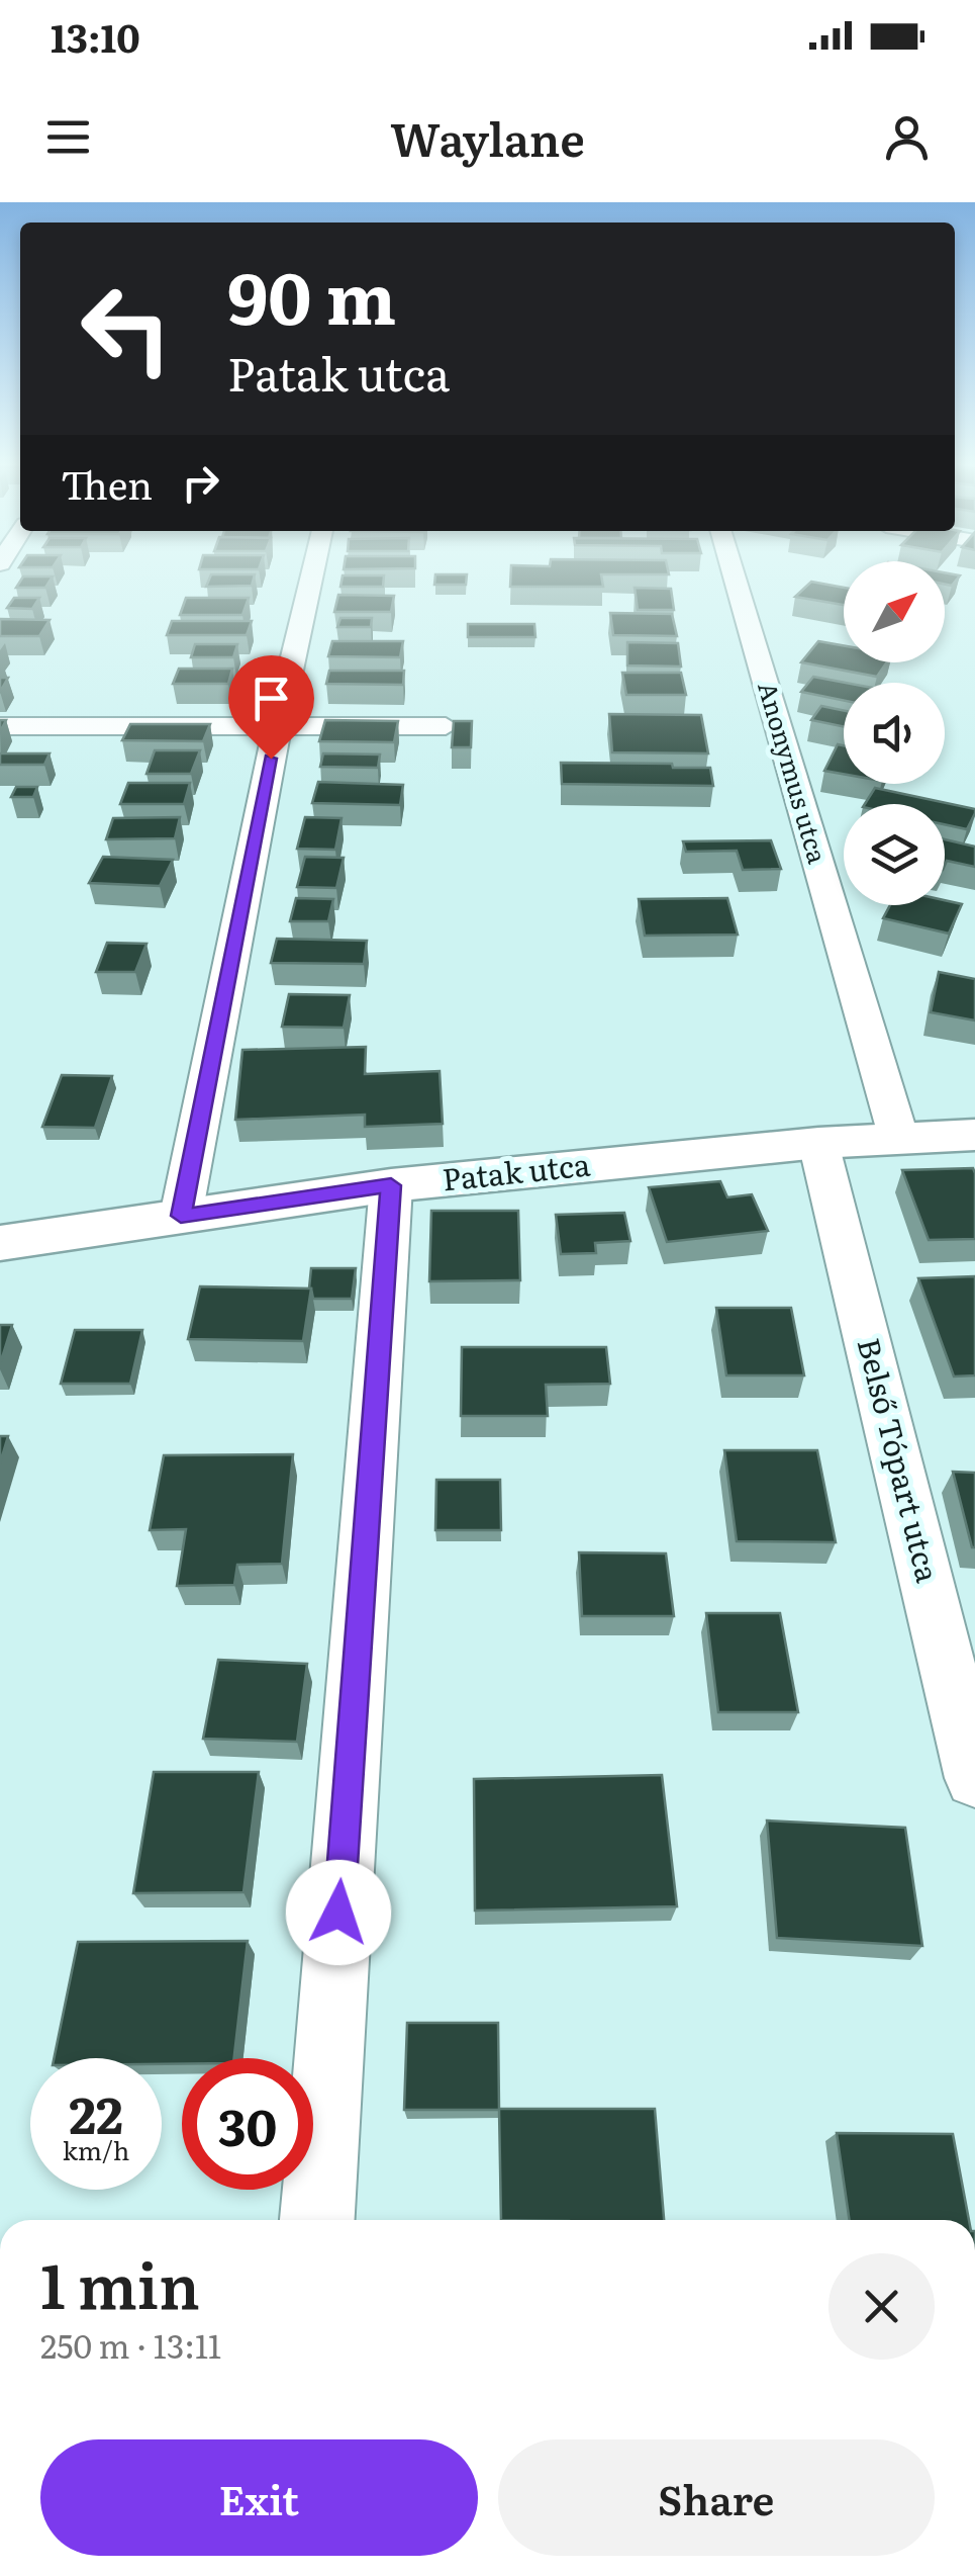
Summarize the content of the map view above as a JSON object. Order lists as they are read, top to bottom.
{
  "streets": {
    "street": ["Anonymus utca", "Patak utca", "Belső Tópart utca"]
  },
  "crossings": [
    ["Anonymus utca", "Patak utca"],
    ["Patak utca", "Belső Tópart utca"]
  ],
  "north": "top right",
  "page": {
    "status": "13:10",
    "header": "Waylane",
    "turn": ["90 m", "Patak utca"],
    "then": "Then",
    "speed": "22 km/h",
    "limit": "30",
    "heading": ["1 min", "250 m · 13:11"],
    "buttons": ["Exit", "Share"]
  }
}
